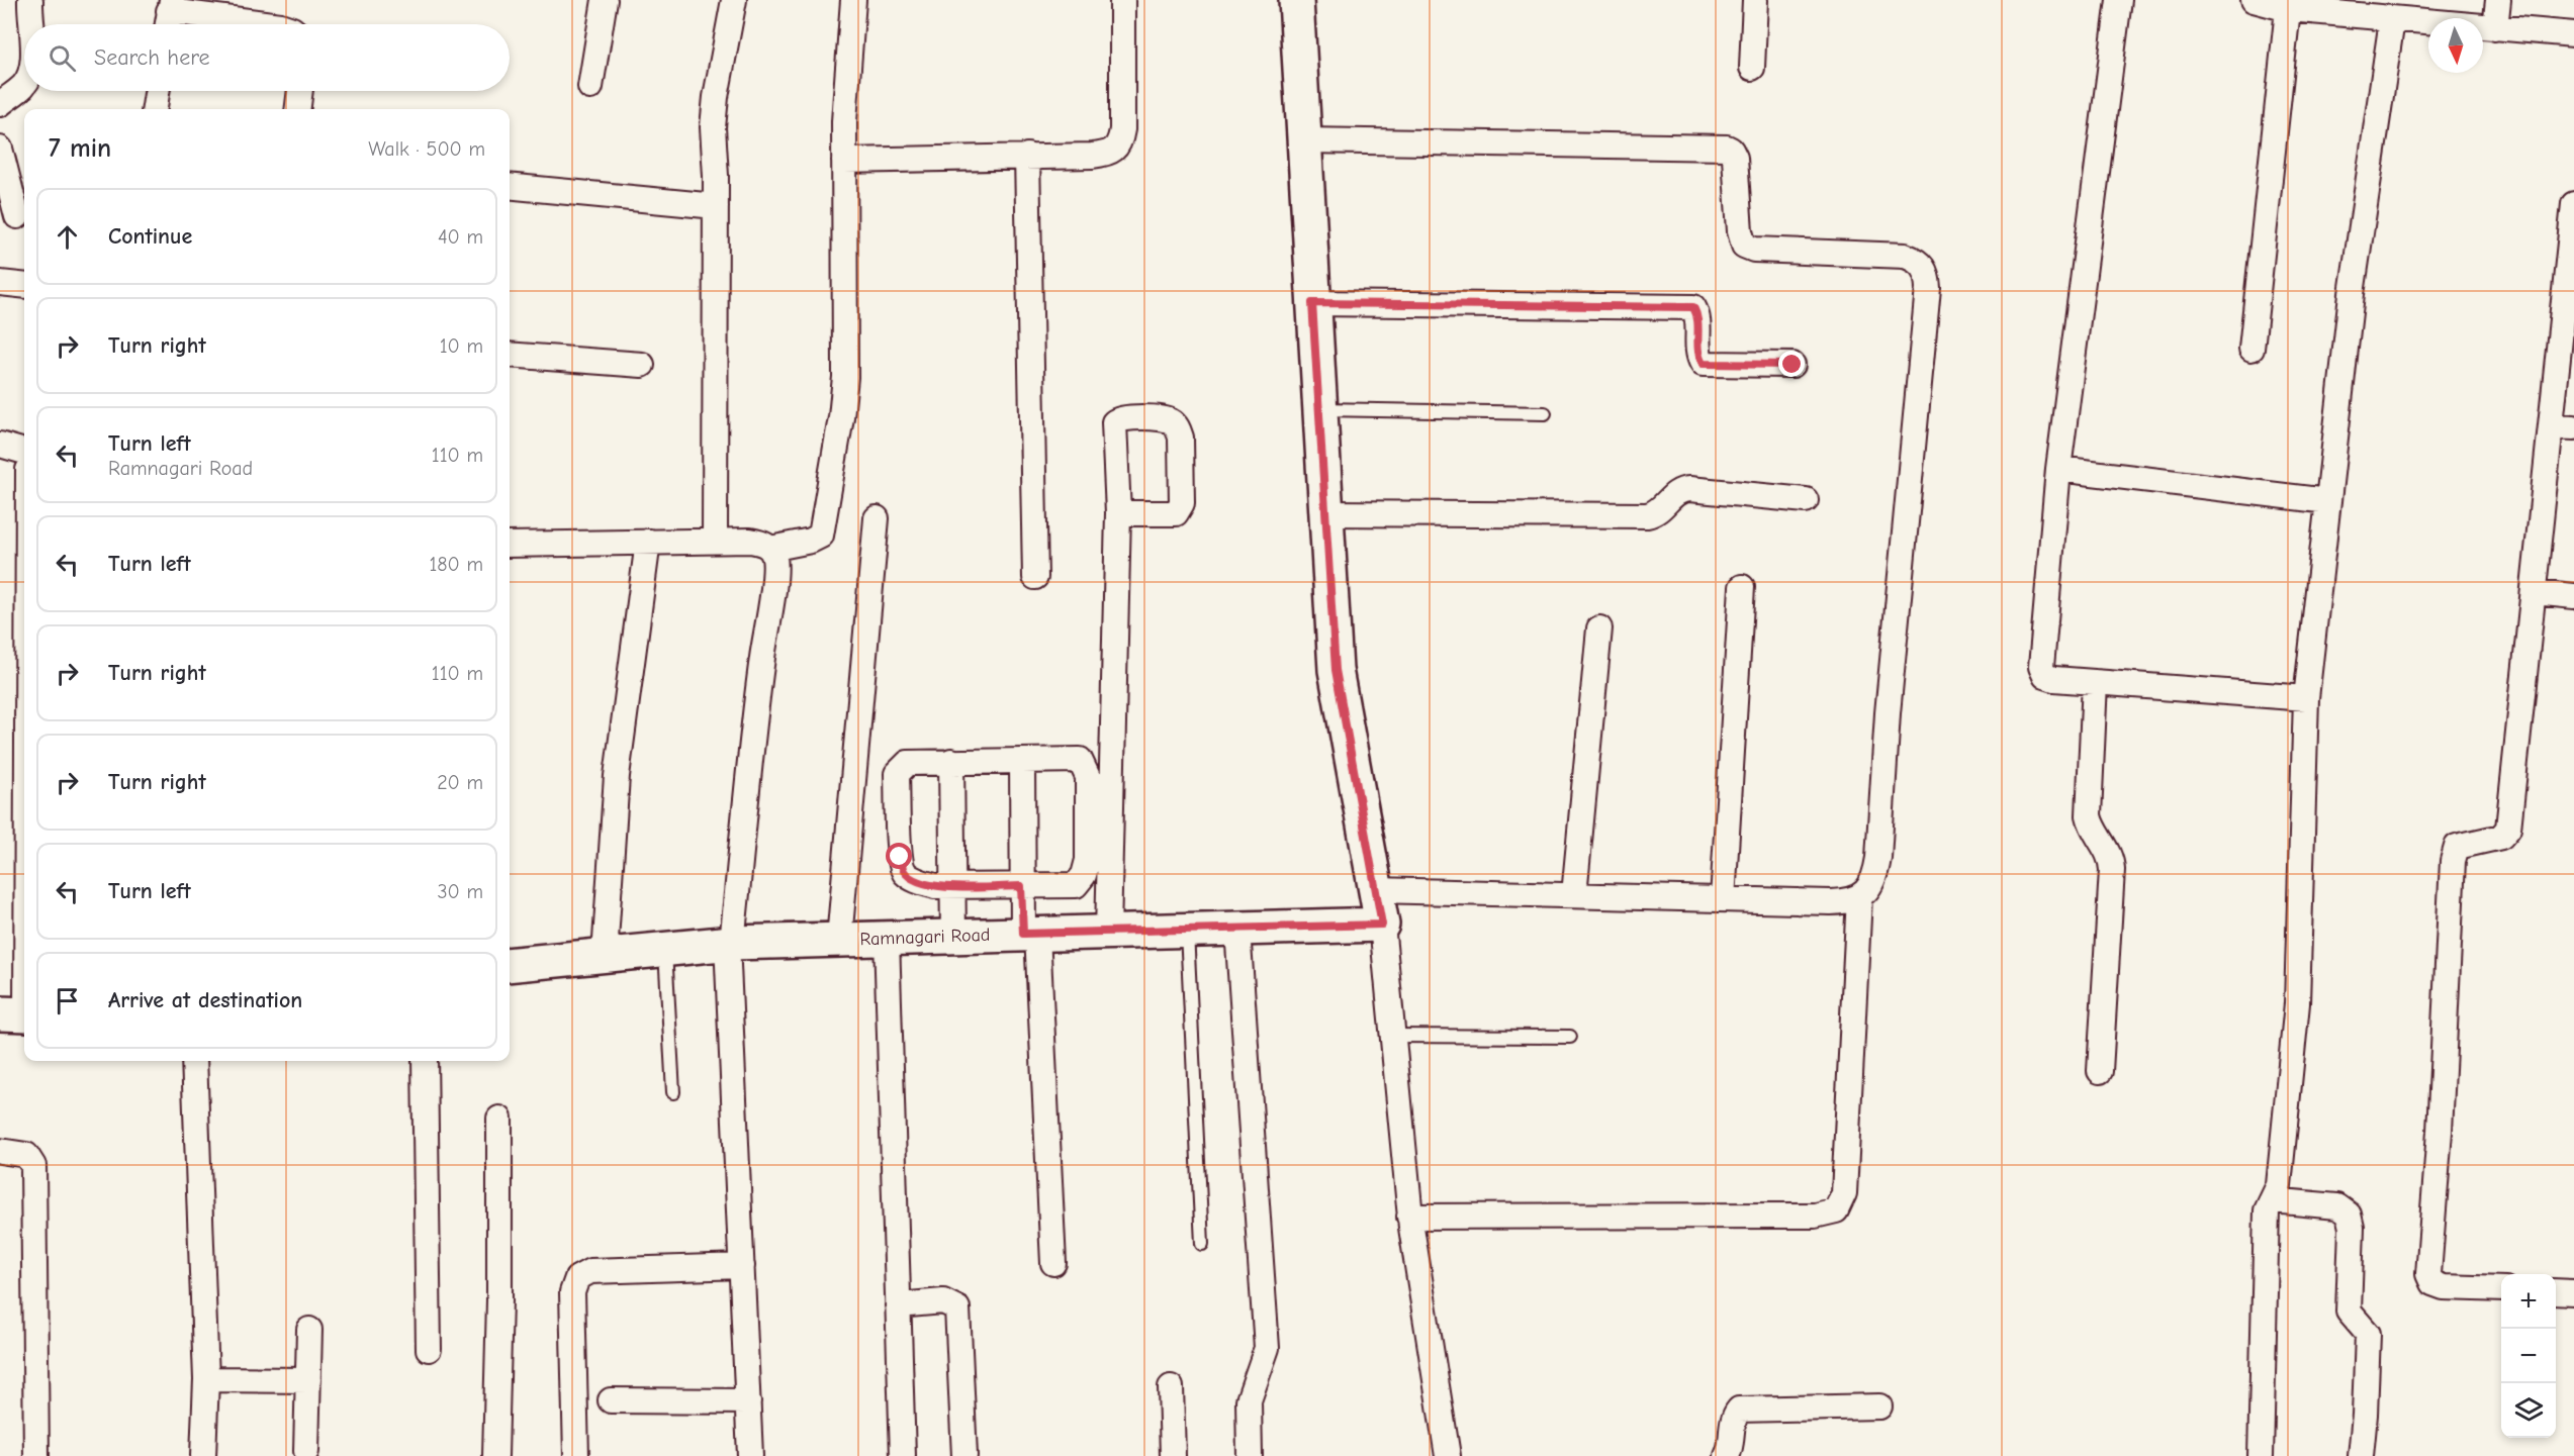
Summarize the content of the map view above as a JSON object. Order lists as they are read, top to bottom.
{
  "streets": {
    "street": ["Ramnagari Road"]
  },
  "north": "bottom",
  "page": {
    "search": "Search here",
    "heading": ["7 min", "Walk · 500 m"],
    "list": [
      ["Continue", "40 m"],
      ["Turn right", "10 m"],
      ["Turn left", "Ramnagari Road", "110 m"],
      ["Turn left", "180 m"],
      ["Turn right", "110 m"],
      ["Turn right", "20 m"],
      ["Turn left", "30 m"],
      "Arrive at destination"
    ],
    "map_buttons": ["+", "−"]
  }
}
